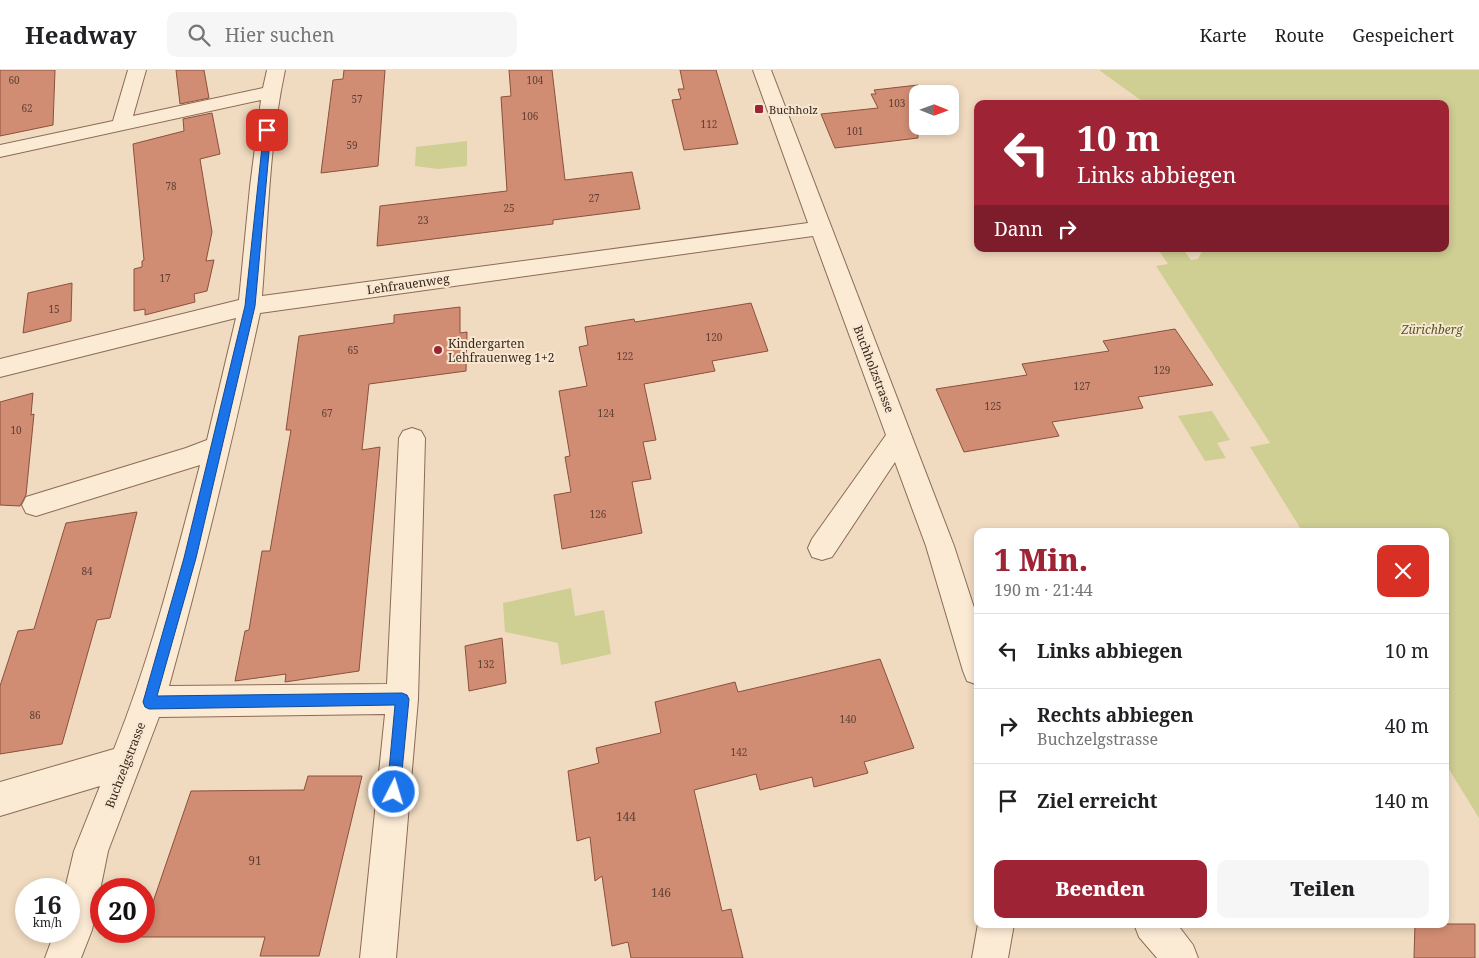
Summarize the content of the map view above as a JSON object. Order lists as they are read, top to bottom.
{
  "streets": {
    "street": ["Lehfrauenweg", "Buchholzstrasse", "Buchzelgstrasse"]
  },
  "crossings": [
    ["Lehfrauenweg", "Buchholzstrasse"],
    ["Lehfrauenweg", "Buchzelgstrasse"]
  ],
  "parks": ["Zürichberg"],
  "places": {
    "transit": ["Buchholz"],
    "other": ["Kindergarten Lehfrauenweg 1+2"]
  },
  "house_numbers": [
    "60",
    "104",
    "57",
    "103",
    "62",
    "106",
    "112",
    "101",
    "59",
    "78",
    "27",
    "25",
    "23",
    "17",
    "15",
    "120",
    "65",
    "122",
    "129",
    "127",
    "125",
    "67",
    "124",
    "10",
    "126",
    "84",
    "132",
    "86",
    "140",
    "142",
    "144",
    "91",
    "146"
  ],
  "north": "right",
  "page": {
    "header": "Headway",
    "search": "Hier suchen",
    "nav": ["Karte", "Route", "Gespeichert"],
    "turn": ["10 m", "Links abbiegen"],
    "then": "Dann",
    "heading": ["1 Min.", "190 m · 21:44"],
    "list": [
      {
        "name": "Links abbiegen",
        "value": "10 m"
      },
      {
        "name": "Rechts abbiegen",
        "note": "Buchzelgstrasse",
        "value": "40 m"
      },
      {
        "name": "Ziel erreicht",
        "value": "140 m"
      }
    ],
    "buttons": ["Beenden", "Teilen"],
    "speed": "16 km/h",
    "limit": "20"
  }
}
